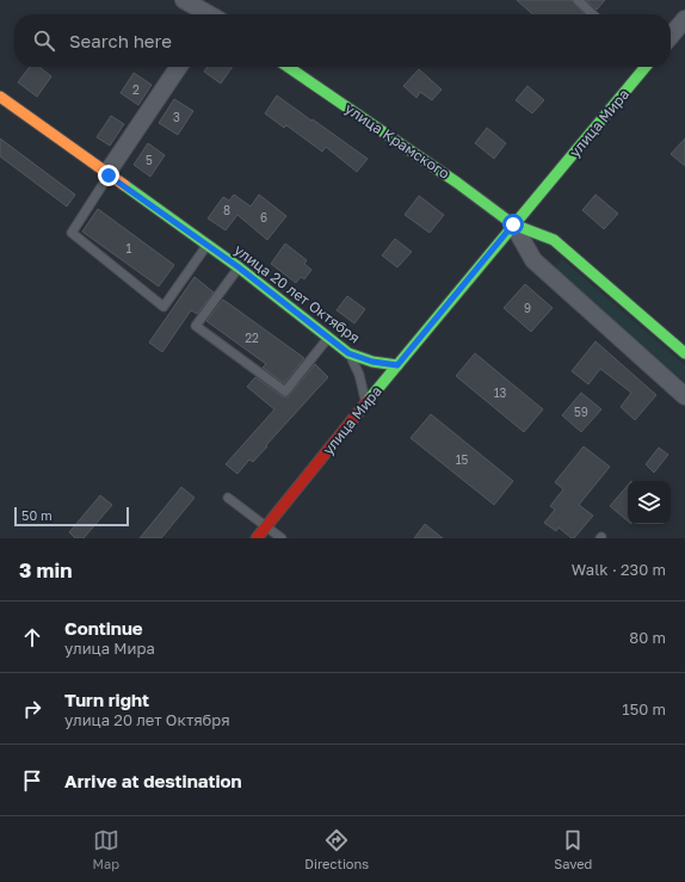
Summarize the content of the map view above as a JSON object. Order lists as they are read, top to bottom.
{
  "streets": {
    "street": ["улица Мира", "улица Крамского", "улица 20 лет Октября"]
  },
  "crossings": [
    ["улица Мира", "улица Крамского"],
    ["улица Мира", "улица 20 лет Октября"]
  ],
  "house_numbers": [
    "2",
    "3",
    "5",
    "8",
    "6",
    "1",
    "9",
    "22",
    "13",
    "59",
    "15"
  ],
  "scale_bar": "50 m",
  "page": {
    "search": "Search here",
    "scale": "50 m",
    "heading": ["3 min", "Walk · 230 m"],
    "list": [
      ["Continue", "улица Мира", "80 m"],
      ["Turn right", "улица 20 лет Октября", "150 m"],
      "Arrive at destination"
    ],
    "nav": ["Map", "Directions", "Saved"]
  }
}
